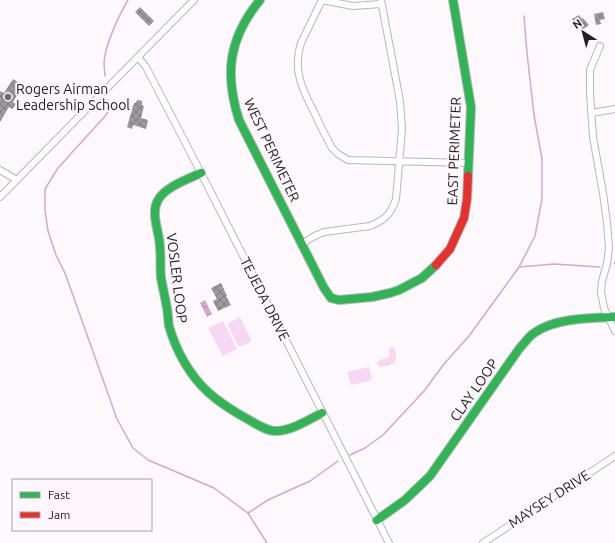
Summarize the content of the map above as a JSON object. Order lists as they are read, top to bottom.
{
  "streets": {
    "street": [
      "WEST PERIMETER",
      "EAST PERIMETER",
      "VOSLER LOOP",
      "TEJEDA DRIVE",
      "CLAY LOOP",
      "MAYSEY DRIVE"
    ]
  },
  "crossings": [
    ["WEST PERIMETER", "EAST PERIMETER"],
    ["VOSLER LOOP", "TEJEDA DRIVE"],
    ["TEJEDA DRIVE", "CLAY LOOP"]
  ],
  "places": ["Rogers Airman Leadership School"],
  "legend": ["Fast", "Jam"],
  "north": "top left"
}
